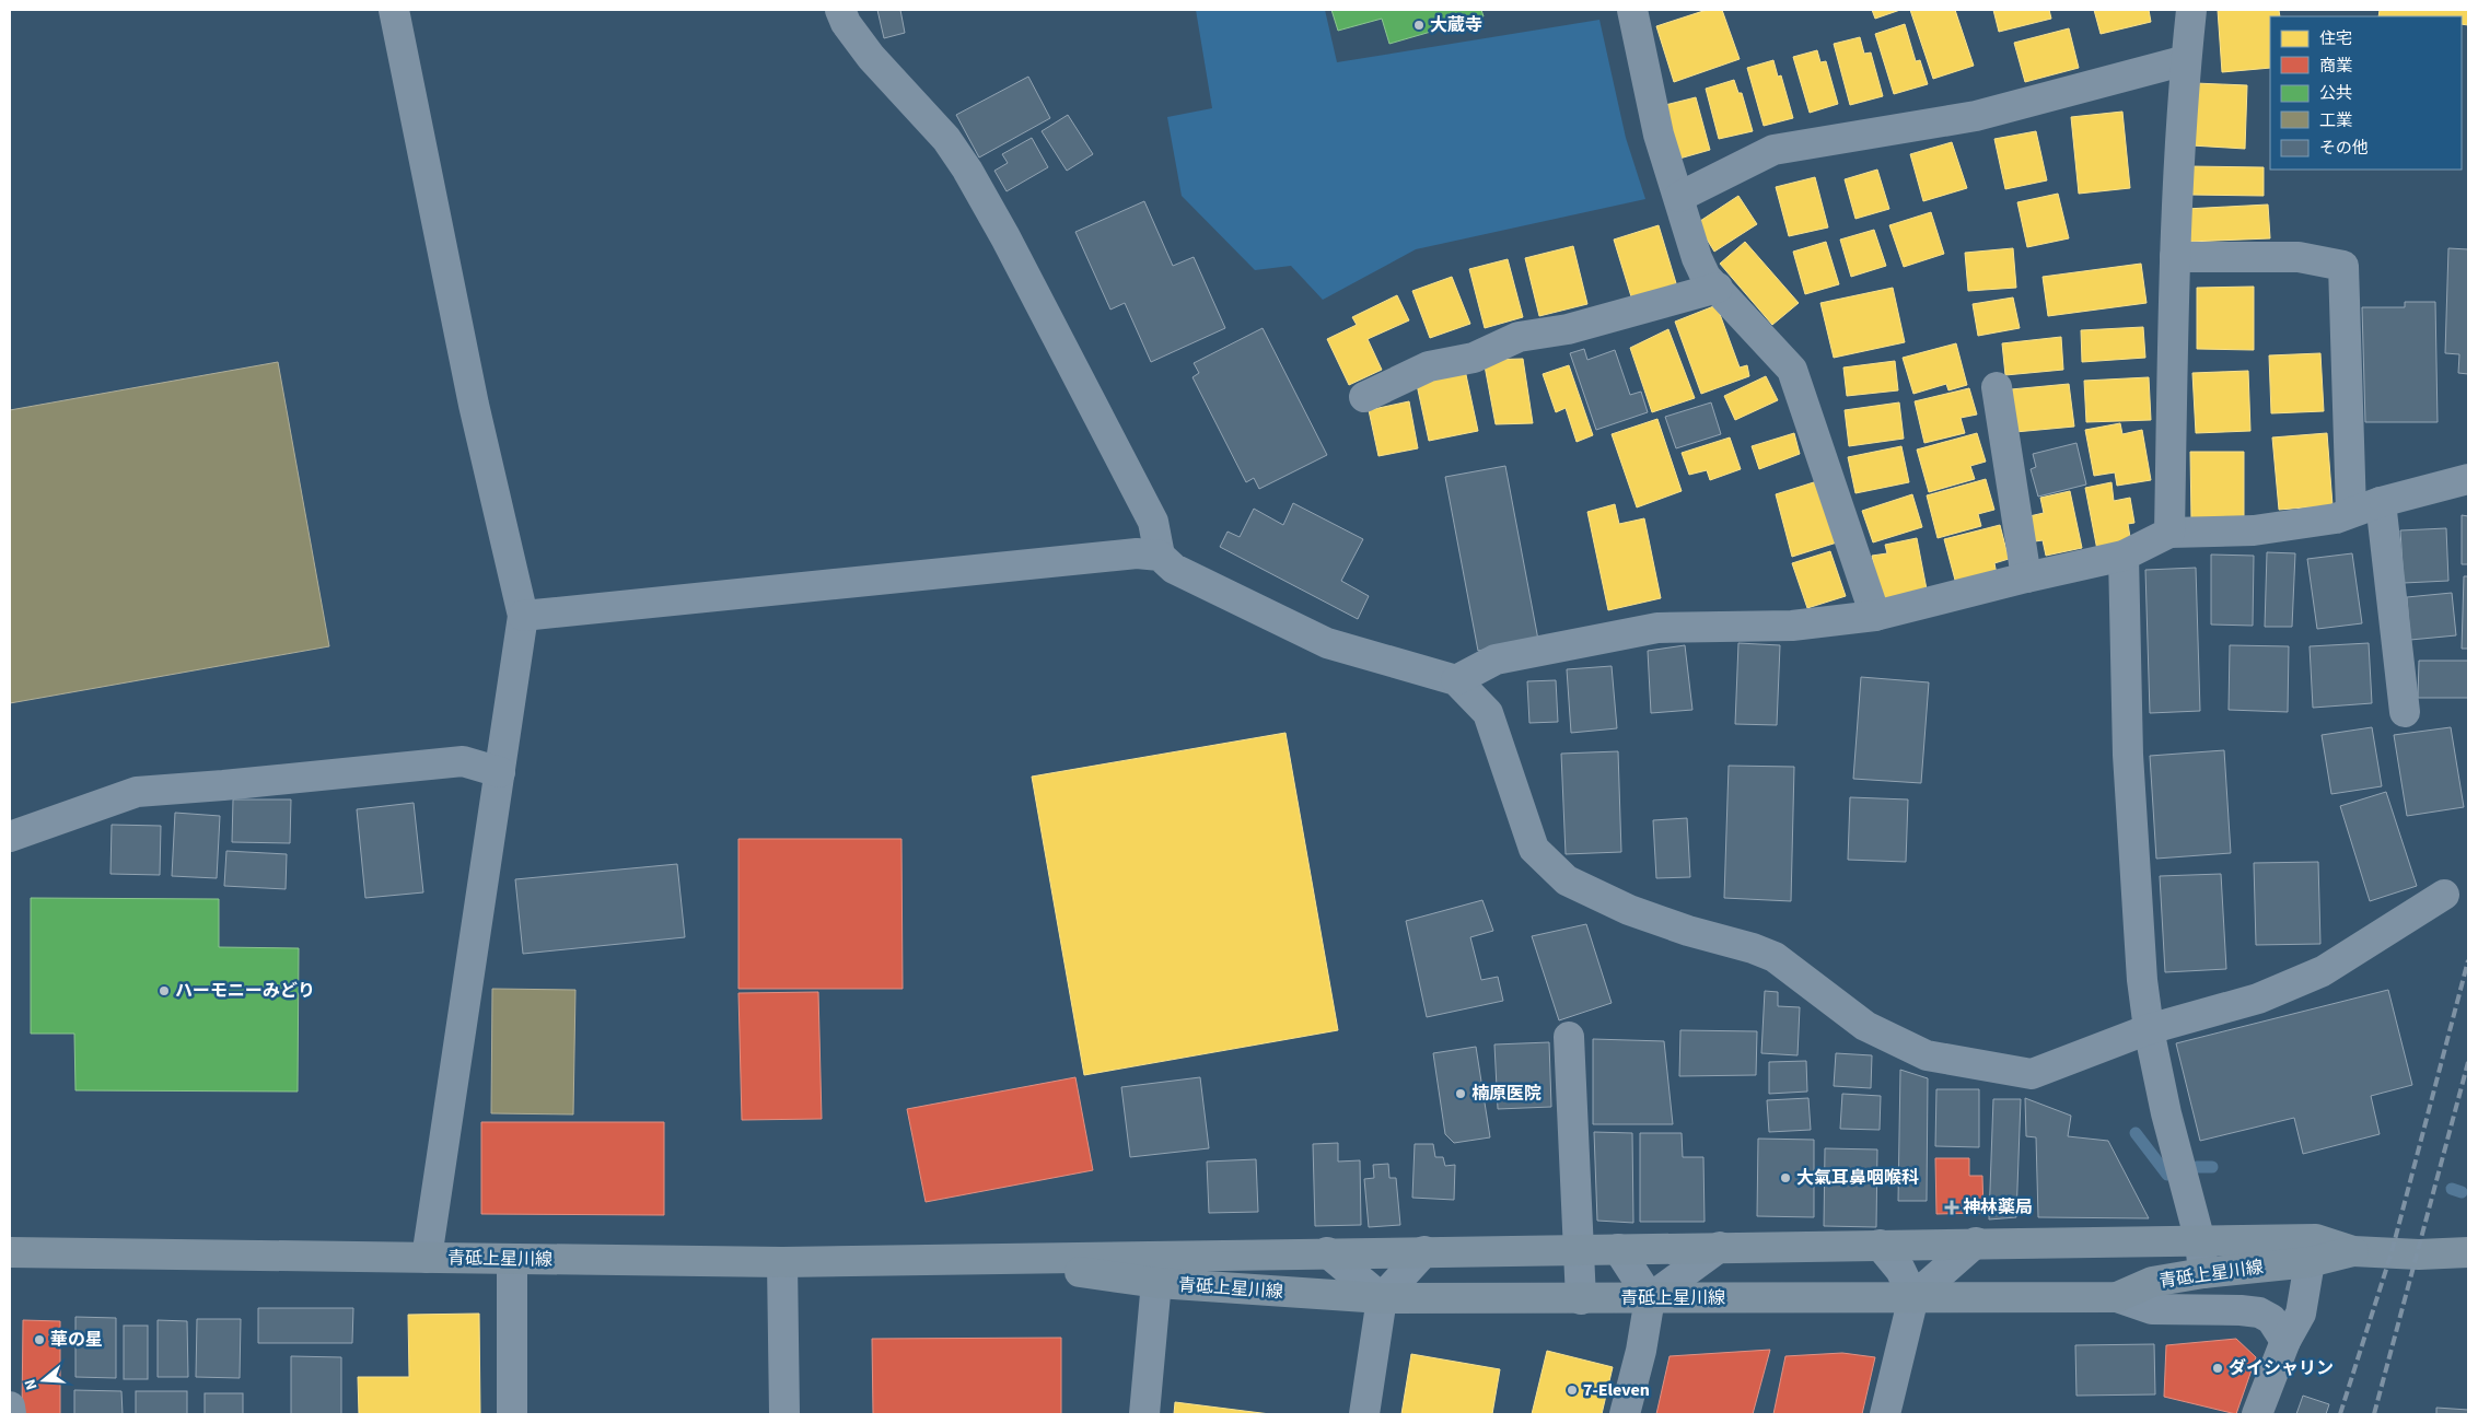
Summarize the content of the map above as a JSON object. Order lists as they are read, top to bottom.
{
  "streets": {
    "main road": ["青砥上星川線"]
  },
  "places": {
    "other": [
      "大蔵寺",
      "ハーモニーみどり",
      "楠原医院",
      "大氣耳鼻咽喉科",
      "華の星",
      "ダイシャリン",
      "7-Eleven"
    ],
    "health": ["神林薬局"]
  },
  "legend": [
    "住宅",
    "商業",
    "公共",
    "工業",
    "その他"
  ],
  "north": "left"
}
